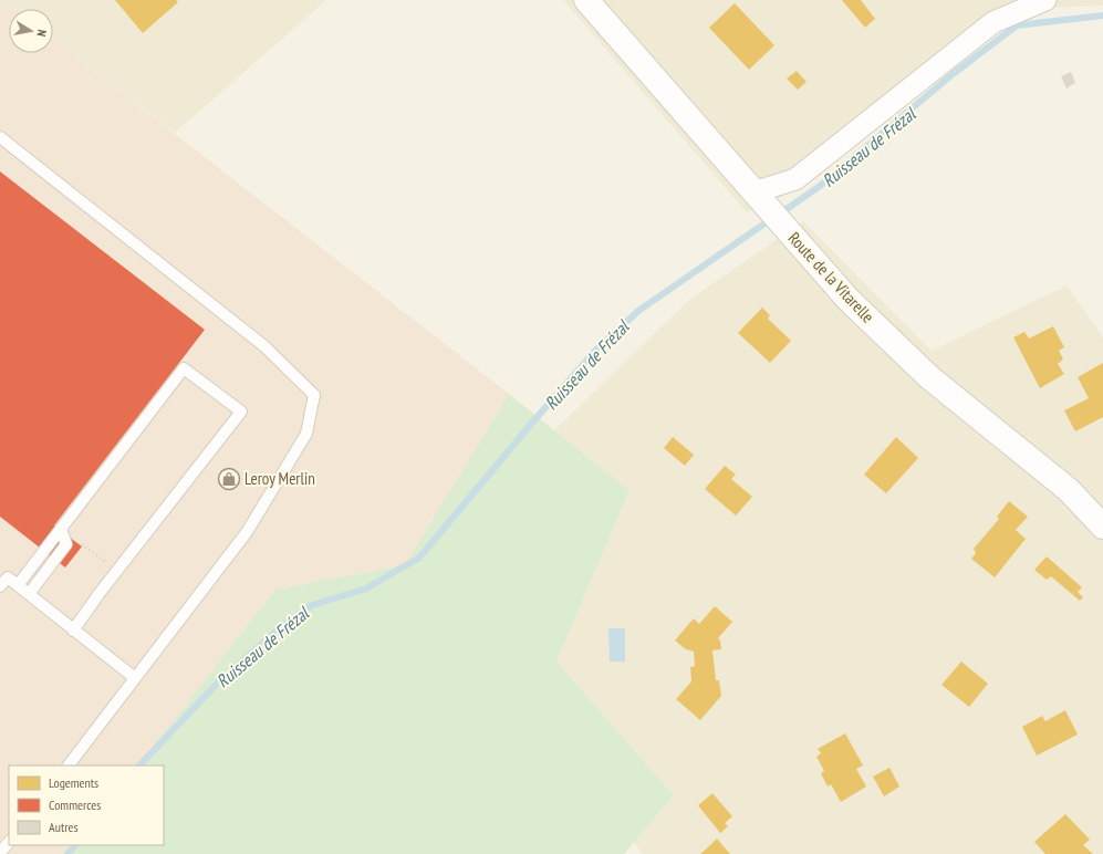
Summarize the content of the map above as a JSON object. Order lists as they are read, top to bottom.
{
  "streets": {
    "street": ["Route de la Vitarelle"]
  },
  "water": ["Ruisseau de Frézal"],
  "places": {
    "shop": ["Leroy Merlin"]
  },
  "legend": ["Logements", "Commerces", "Autres"],
  "north": "right"
}
